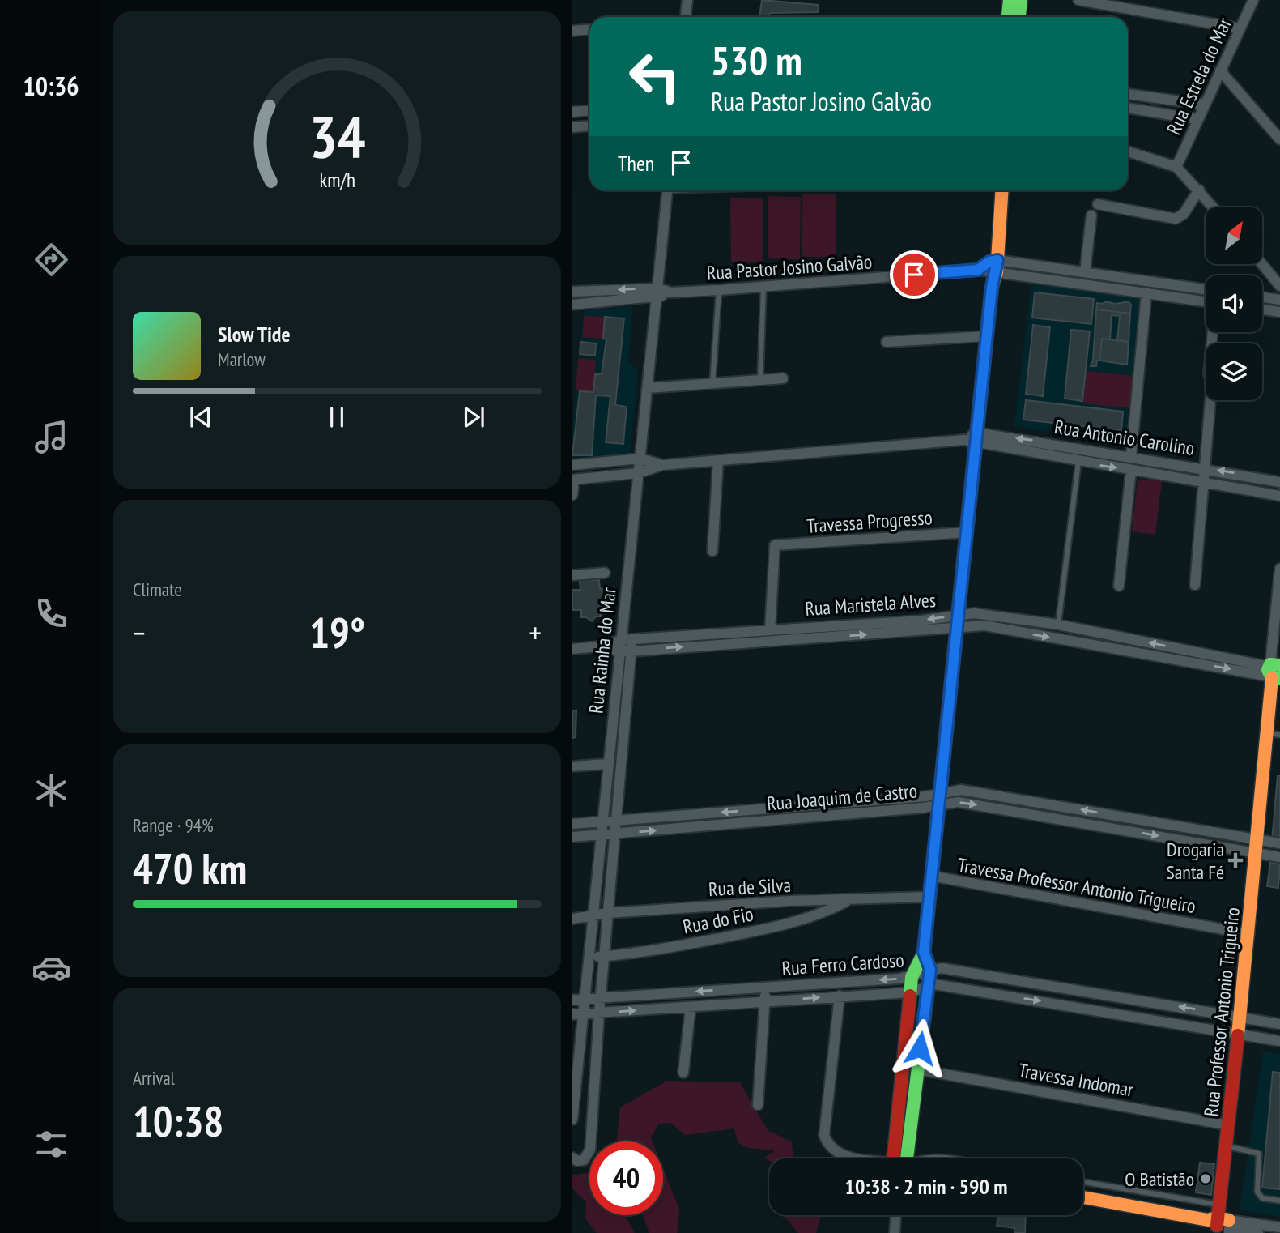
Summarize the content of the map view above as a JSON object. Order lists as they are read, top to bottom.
{
  "streets": {
    "street": [
      "Rua Estrela do Mar",
      "Rua Pastor Josino Galvão",
      "Rua Antonio Carolino",
      "Travessa Progresso",
      "Rua Maristela Alves",
      "Rua Rainha do Mar",
      "Rua Joaquim de Castro",
      "Travessa Professor Antonio Trigueiro",
      "Rua de Silva",
      "Rua do Fio",
      "Rua Ferro Cardoso",
      "Rua Professor Antonio Trigueiro",
      "Travessa Indomar"
    ]
  },
  "crossings": [
    ["Rua Pastor Josino Galvão", "Rua Rainha do Mar"],
    ["Rua Antonio Carolino", "Rua Rainha do Mar"],
    ["Travessa Progresso", "Rua Maristela Alves"],
    ["Rua Maristela Alves", "Rua Rainha do Mar"],
    ["Rua Maristela Alves", "Rua Professor Antonio Trigueiro"],
    ["Rua Rainha do Mar", "Rua Joaquim de Castro"],
    ["Rua Rainha do Mar", "Rua de Silva"],
    ["Rua Rainha do Mar", "Rua do Fio"],
    ["Rua Rainha do Mar", "Rua Ferro Cardoso"],
    ["Rua Joaquim de Castro", "Rua Professor Antonio Trigueiro"],
    ["Travessa Professor Antonio Trigueiro", "Rua Professor Antonio Trigueiro"],
    ["Rua de Silva", "Rua do Fio"],
    ["Rua Ferro Cardoso", "Rua Professor Antonio Trigueiro"],
    ["Rua Professor Antonio Trigueiro", "Travessa Indomar"]
  ],
  "places": {
    "health": ["Drogaria Santa Fé"],
    "other": ["O Batistão"]
  },
  "north": "top right",
  "page": {
    "tabs": "10:36",
    "turn": ["530 m", "Rua Pastor Josino Galvão"],
    "then": "Then",
    "song": ["Slow Tide", "Marlow"],
    "tile": [
      "Climate",
      ["Range · 94%", "470 km"],
      ["Arrival", "10:38"]
    ],
    "heat": ["−", "19°", "+"],
    "limit": "40",
    "trip": "10:38 · 2 min · 590 m",
    "gauge": ["34", "km/h"]
  }
}
